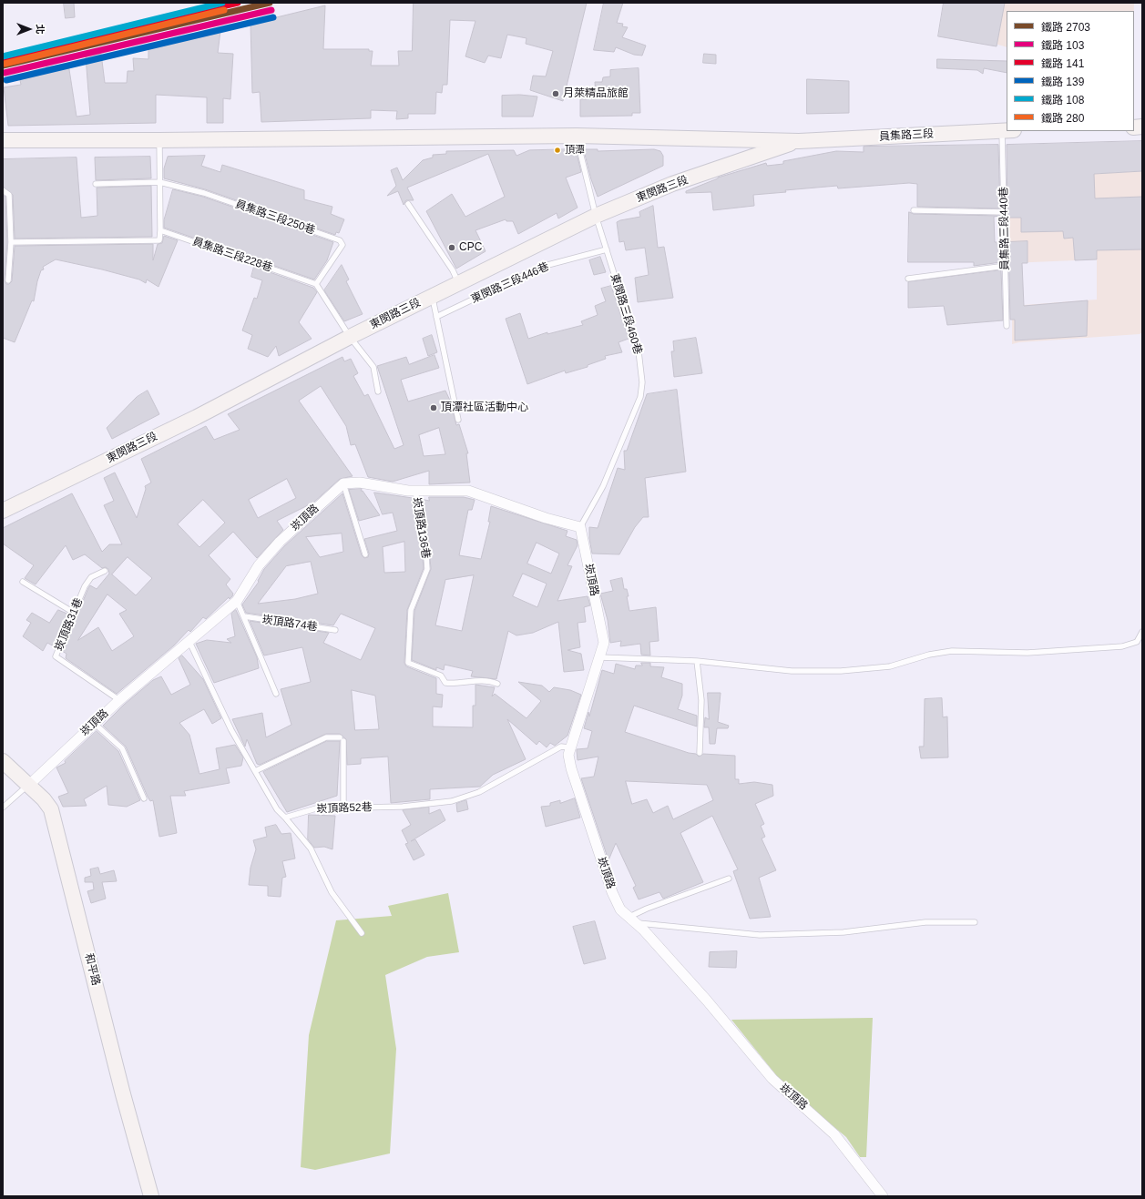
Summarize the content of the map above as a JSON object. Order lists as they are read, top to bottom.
{
  "streets": {
    "street": [
      "員集路三段",
      "東閔路三段",
      "崁頂路",
      "和平路"
    ],
    "lane": [
      "員集路三段250巷",
      "員集路三段440巷",
      "員集路三段228巷",
      "東閔路三段446巷",
      "東閔路三段460巷",
      "崁頂路136巷",
      "崁頂路74巷",
      "崁頂路31巷",
      "崁頂路52巷"
    ]
  },
  "crossings": [
    ["員集路三段", "東閔路三段"],
    ["東閔路三段", "東閔路三段460巷"],
    ["員集路三段250巷", "員集路三段228巷"],
    ["東閔路三段446巷", "東閔路三段460巷"],
    ["東閔路三段460巷", "崁頂路"],
    ["崁頂路", "崁頂路74巷"],
    ["崁頂路", "崁頂路31巷"],
    ["崁頂路", "崁頂路52巷"],
    ["崁頂路", "和平路"]
  ],
  "places": [
    "月萊精品旅館",
    "頂潭",
    "CPC",
    "頂潭社區活動中心"
  ],
  "lines": [
    "rail line 2703",
    "rail line 141",
    "rail line 108",
    "rail line 103",
    "rail line 280",
    "rail line 139"
  ],
  "legend": [
    "鐵路 2703",
    "鐵路 103",
    "鐵路 141",
    "鐵路 139",
    "鐵路 108",
    "鐵路 280"
  ],
  "north": "right"
}
